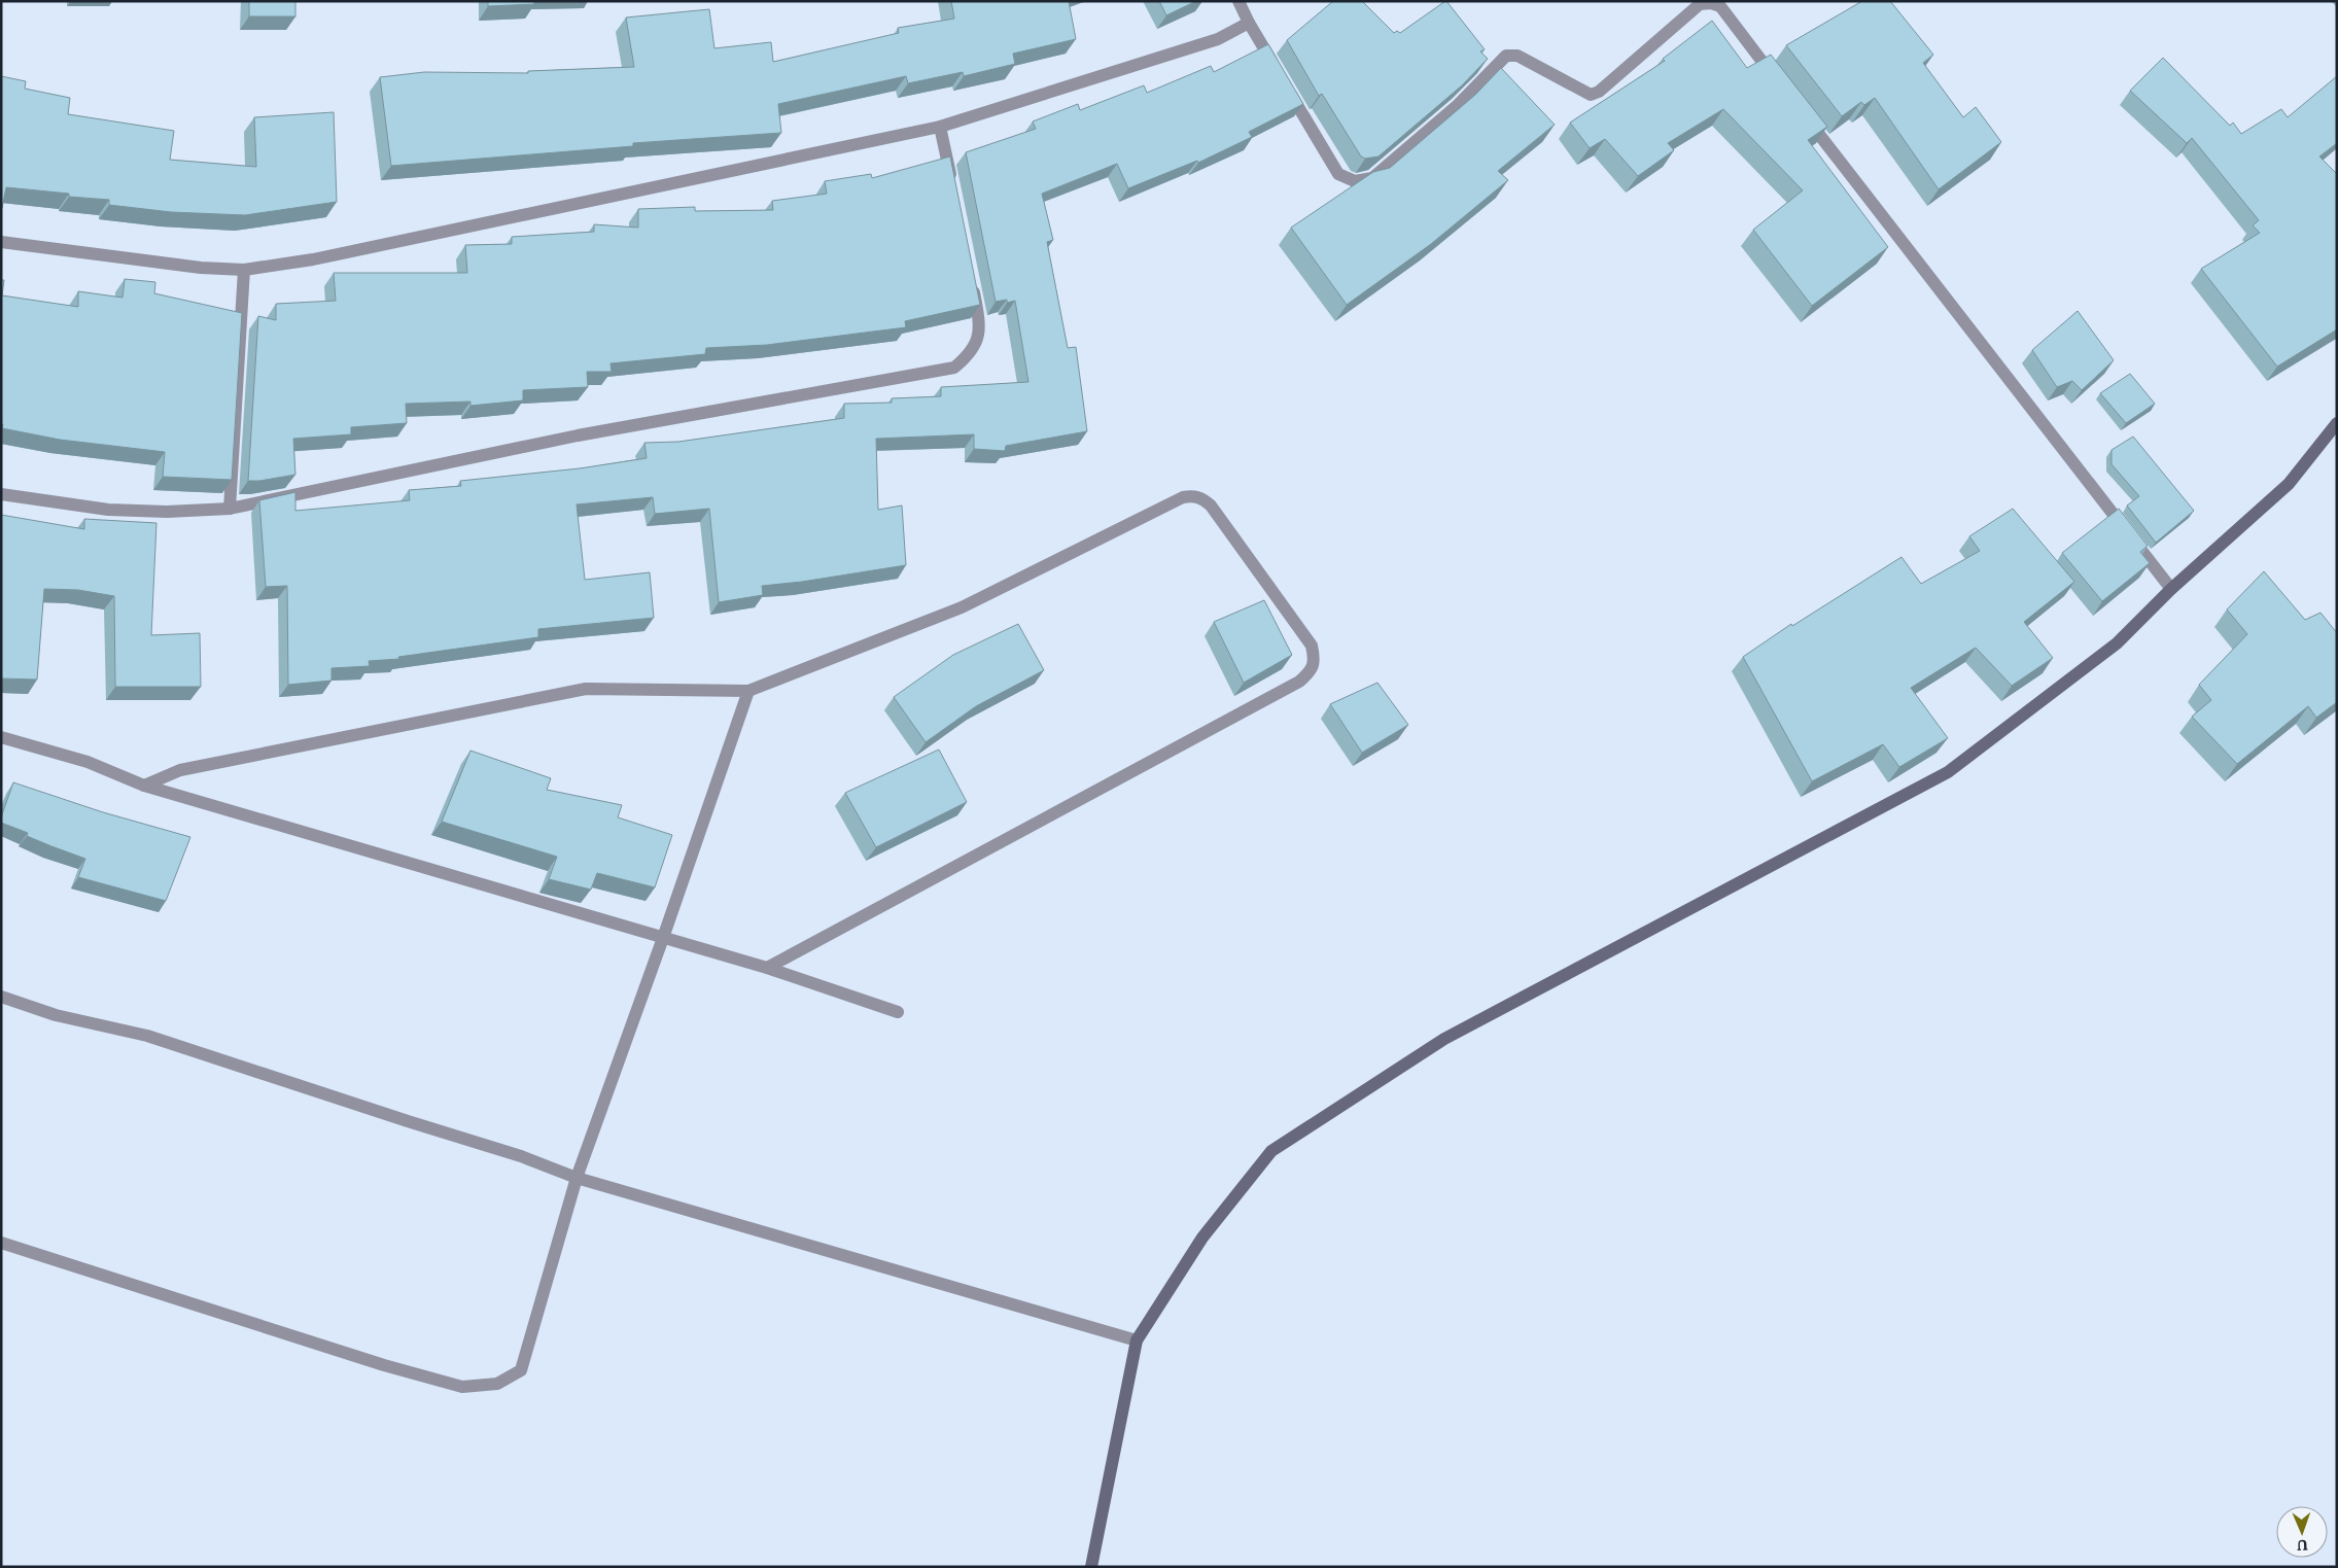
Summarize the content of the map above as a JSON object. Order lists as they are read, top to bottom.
{
  "north": "bottom"
}
